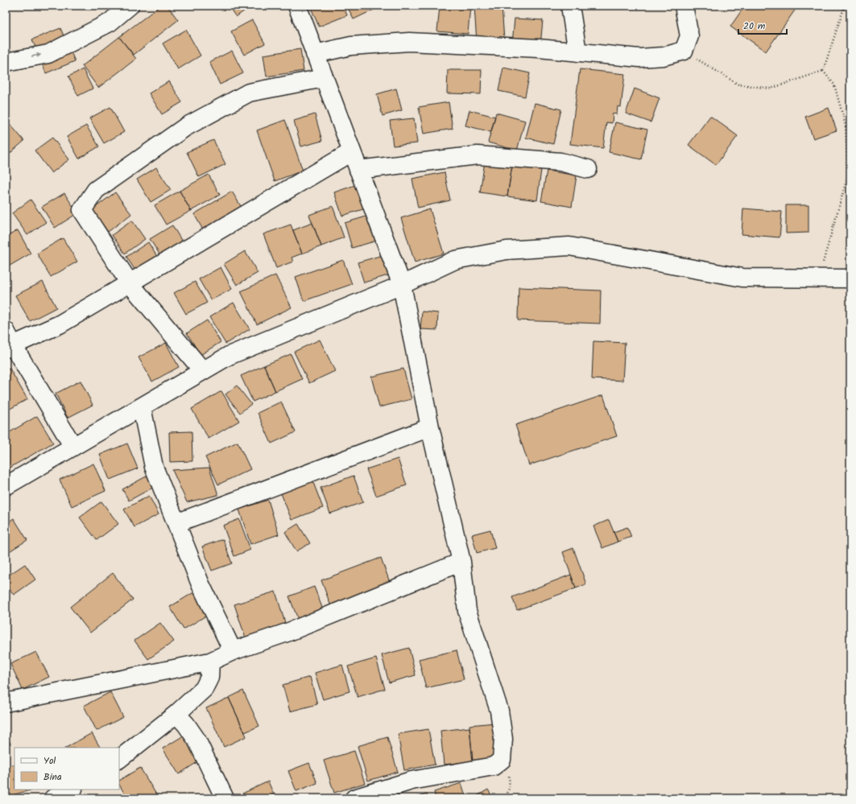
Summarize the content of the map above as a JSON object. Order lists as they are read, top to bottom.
{
  "legend": ["Yol", "Bina"],
  "scale_bar": "20 m"
}
